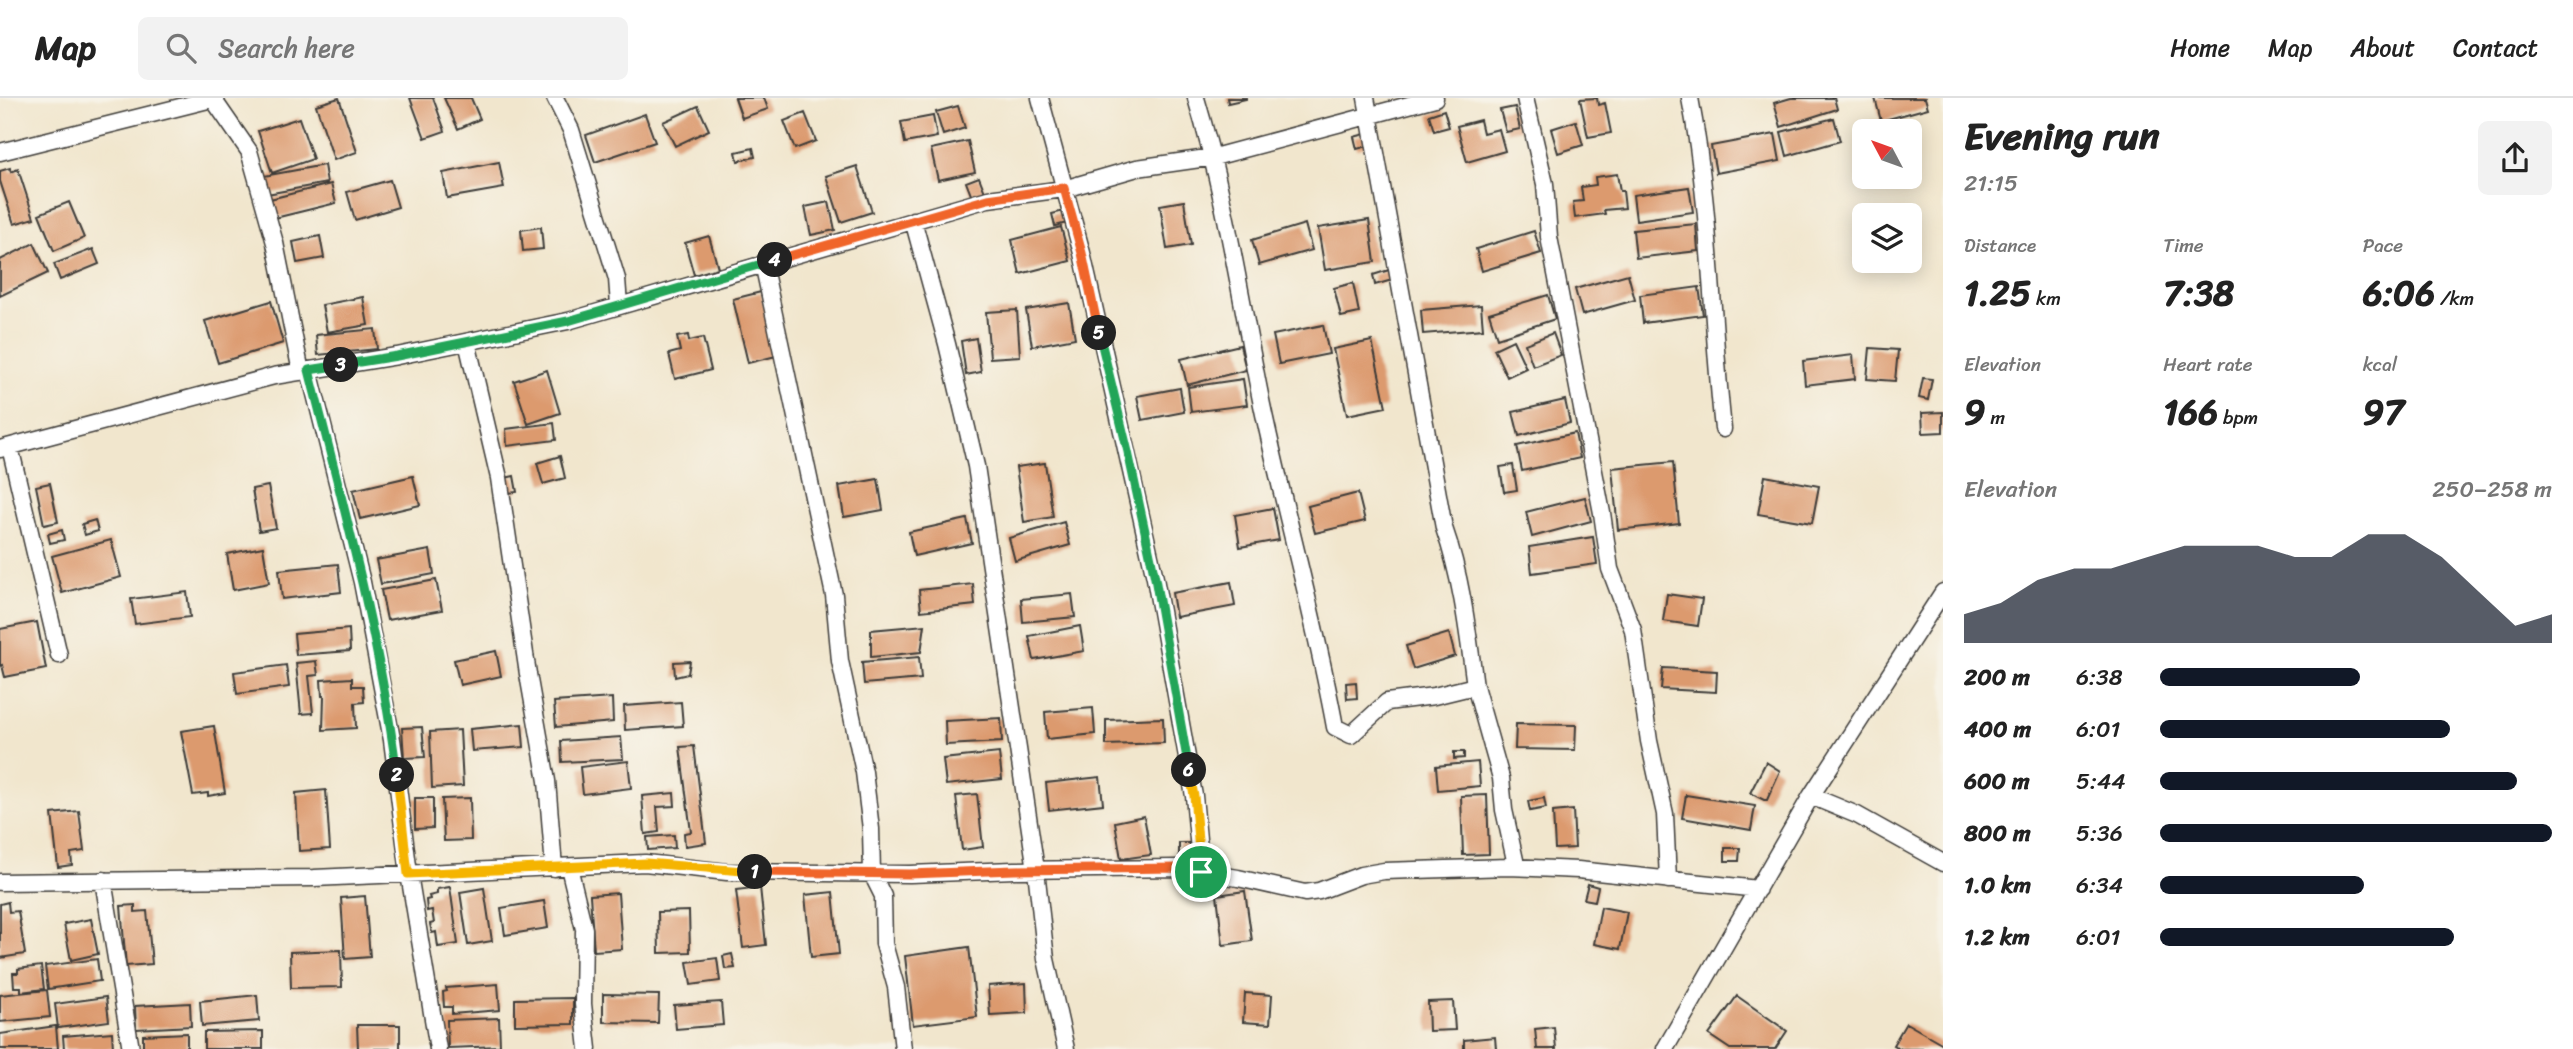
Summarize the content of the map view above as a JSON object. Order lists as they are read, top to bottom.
{
  "north": "top left",
  "page": {
    "header": "Map",
    "search": "Search here",
    "nav": [
      "Home",
      "Map",
      "About",
      "Contact"
    ],
    "heading": ["Evening run", "21:15"],
    "stats": [
      ["Distance", "1.25 km"],
      ["Time", "7:38"],
      ["Pace", "6:06 /km"],
      ["Elevation", "9 m"],
      ["Heart rate", "166 bpm"],
      ["kcal", "97"]
    ],
    "pins": [
      "4",
      "5",
      "3",
      "6",
      "2",
      "1"
    ],
    "chart": ["Elevation", "250–258 m"],
    "list": [
      {
        "name": "200 m",
        "note": "6:38"
      },
      {
        "name": "400 m",
        "note": "6:01"
      },
      {
        "name": "600 m",
        "note": "5:44"
      },
      {
        "name": "800 m",
        "note": "5:36"
      },
      {
        "name": "1.0 km",
        "note": "6:34"
      },
      {
        "name": "1.2 km",
        "note": "6:01"
      }
    ]
  }
}
